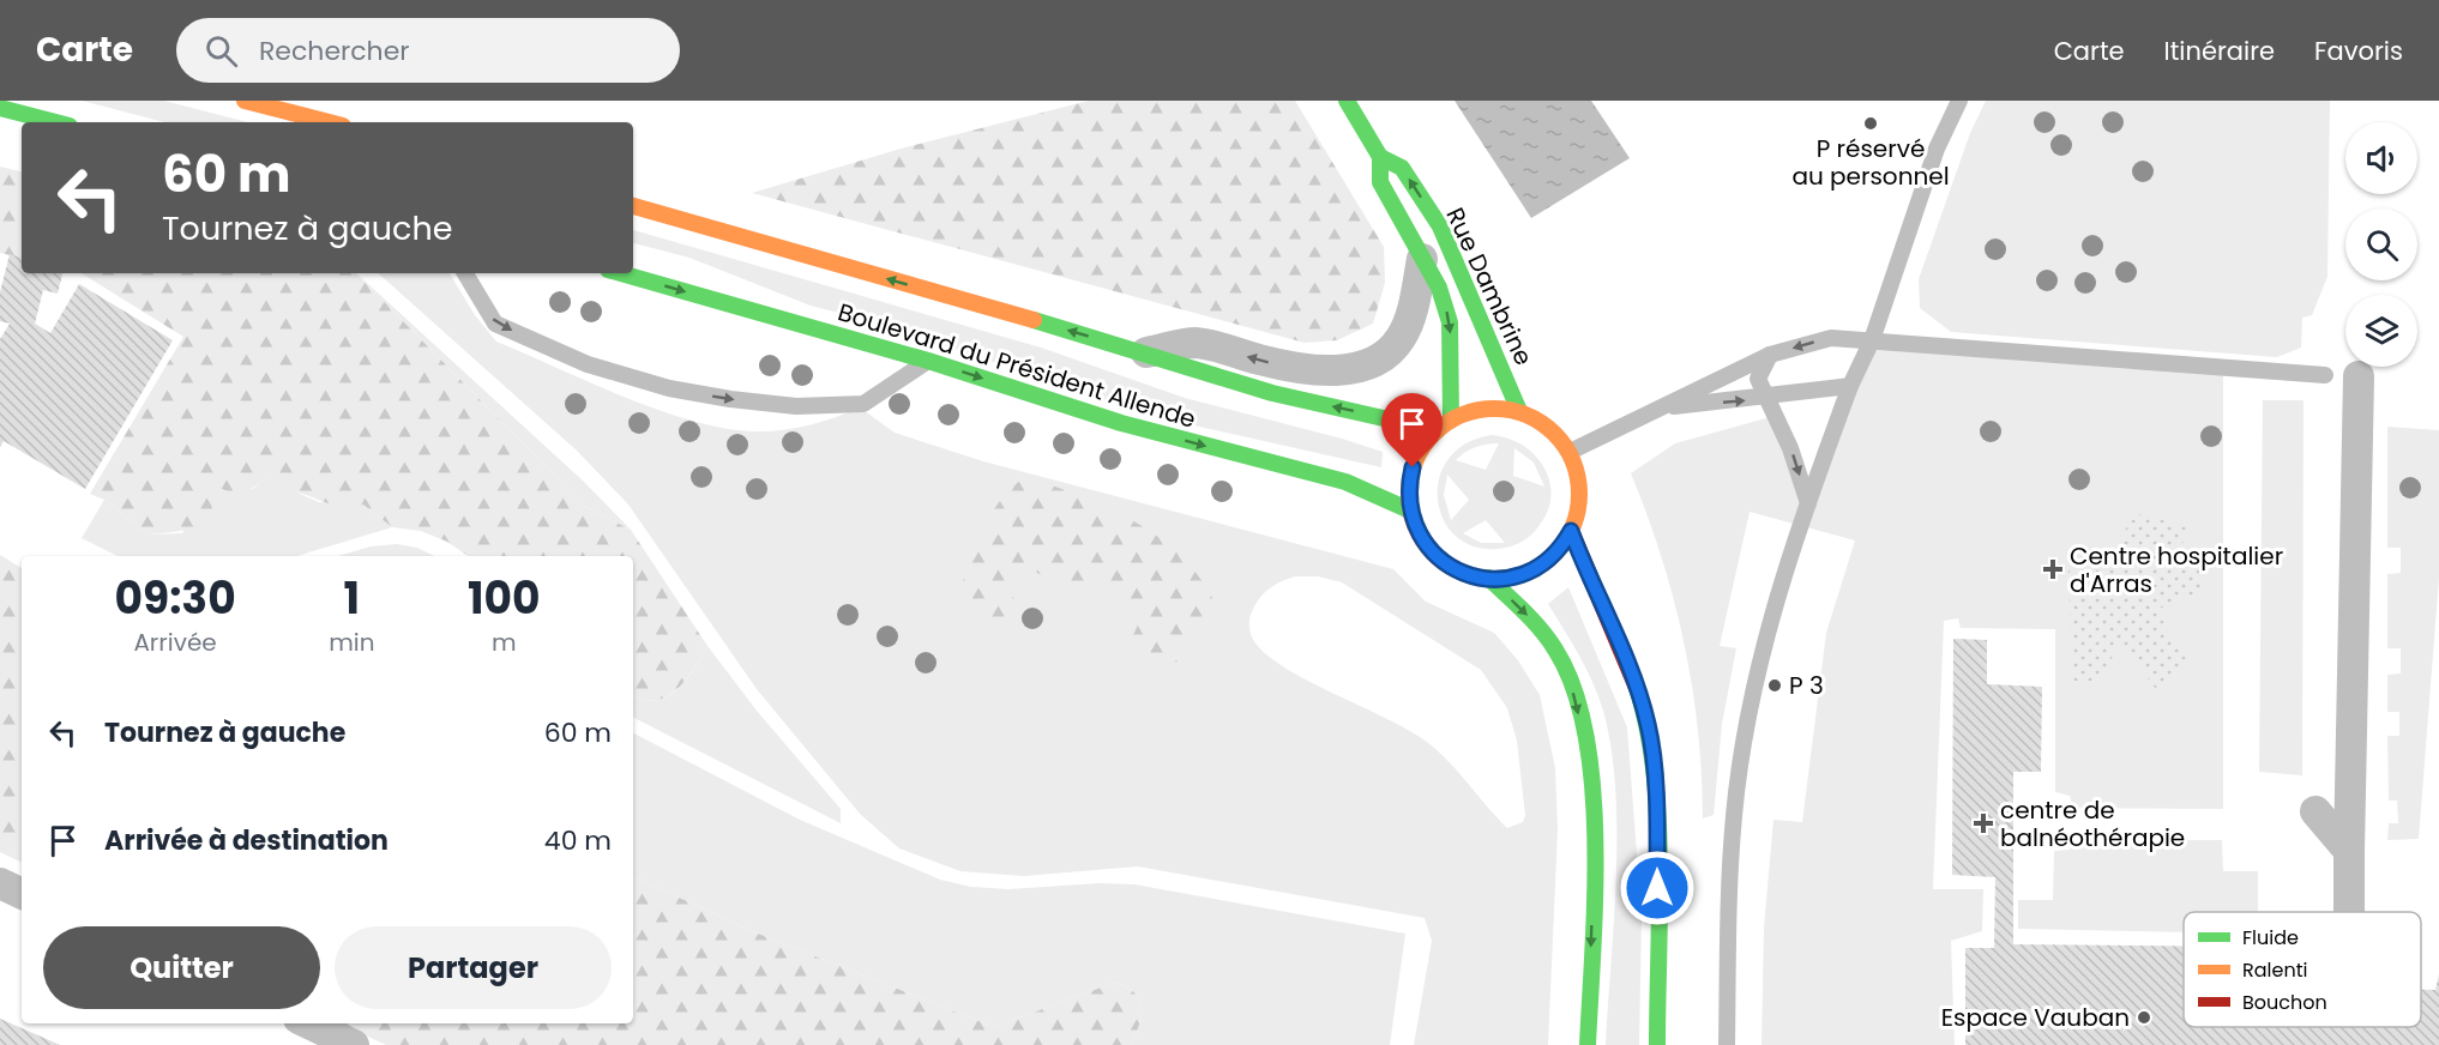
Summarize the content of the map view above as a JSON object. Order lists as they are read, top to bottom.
{
  "streets": {
    "main road": ["Rue Dambrine", "Boulevard du Président Allende"]
  },
  "crossings": [
    ["Rue Dambrine", "Boulevard du Président Allende"]
  ],
  "places": {
    "other": ["P réservé au personnel", "P 3", "Espace Vauban"],
    "health": ["Centre hospitalier d'Arras", "centre de balnéothérapie"]
  },
  "legend": ["Fluide", "Ralenti", "Bouchon"],
  "page": {
    "header": "Carte",
    "search": "Rechercher",
    "nav": ["Carte", "Itinéraire", "Favoris"],
    "turn": ["60 m", "Tournez à gauche"],
    "eta": [
      "09:30",
      "Arrivée",
      "1",
      "min",
      "100",
      "m"
    ],
    "list": [
      {
        "name": "Tournez à gauche",
        "value": "60 m"
      },
      {
        "name": "Arrivée à destination",
        "value": "40 m"
      }
    ],
    "buttons": ["Quitter", "Partager"]
  }
}
